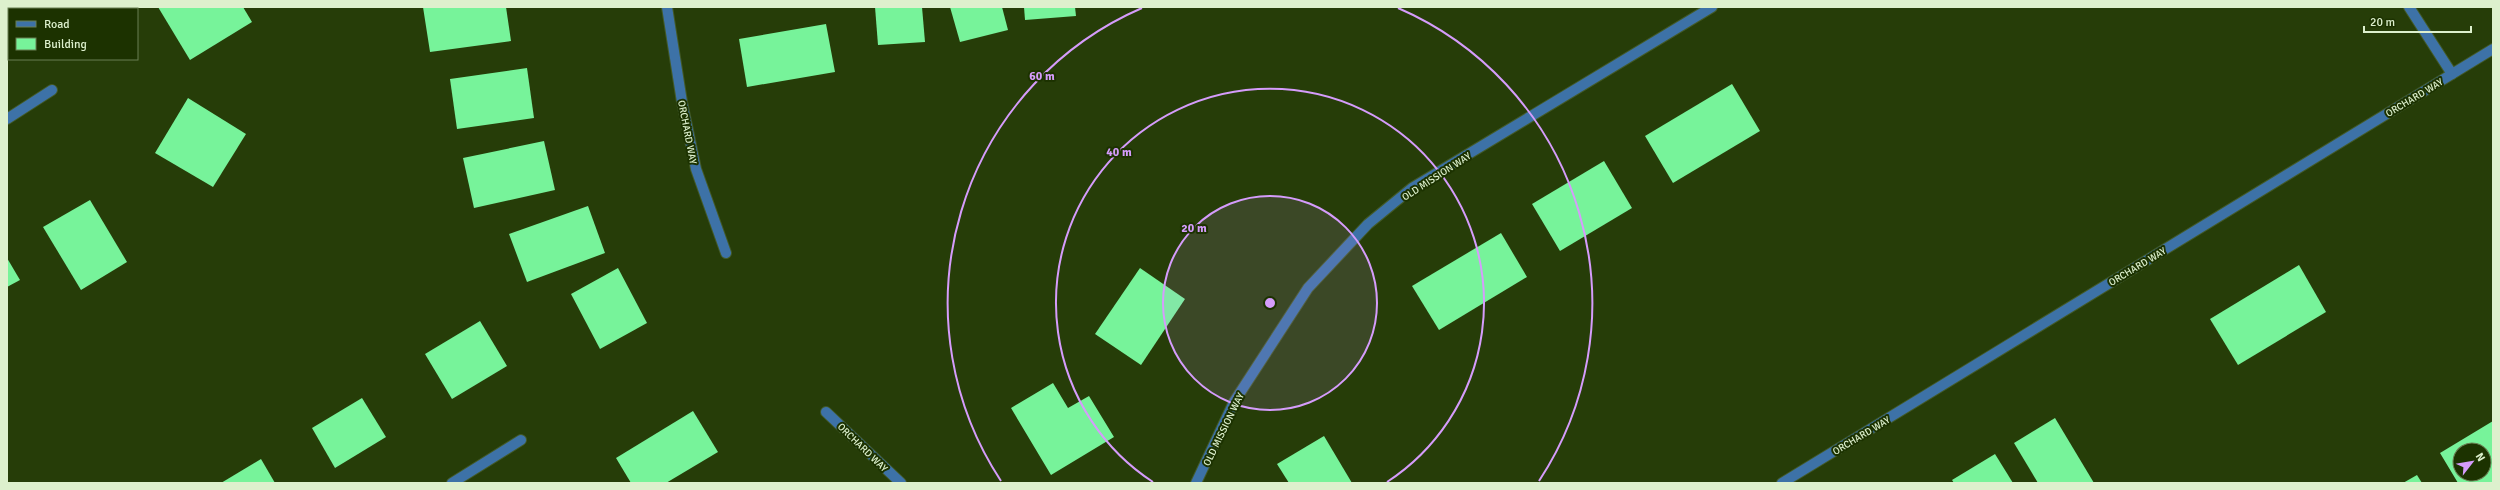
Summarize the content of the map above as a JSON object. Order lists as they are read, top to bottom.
{
  "streets": {
    "street": ["ORCHARD WAY", "OLD MISSION WAY"]
  },
  "legend": ["Road", "Building"],
  "scale_bar": "20 m",
  "north": "top right",
  "rings": ["60 m", "40 m", "20 m"]
}
